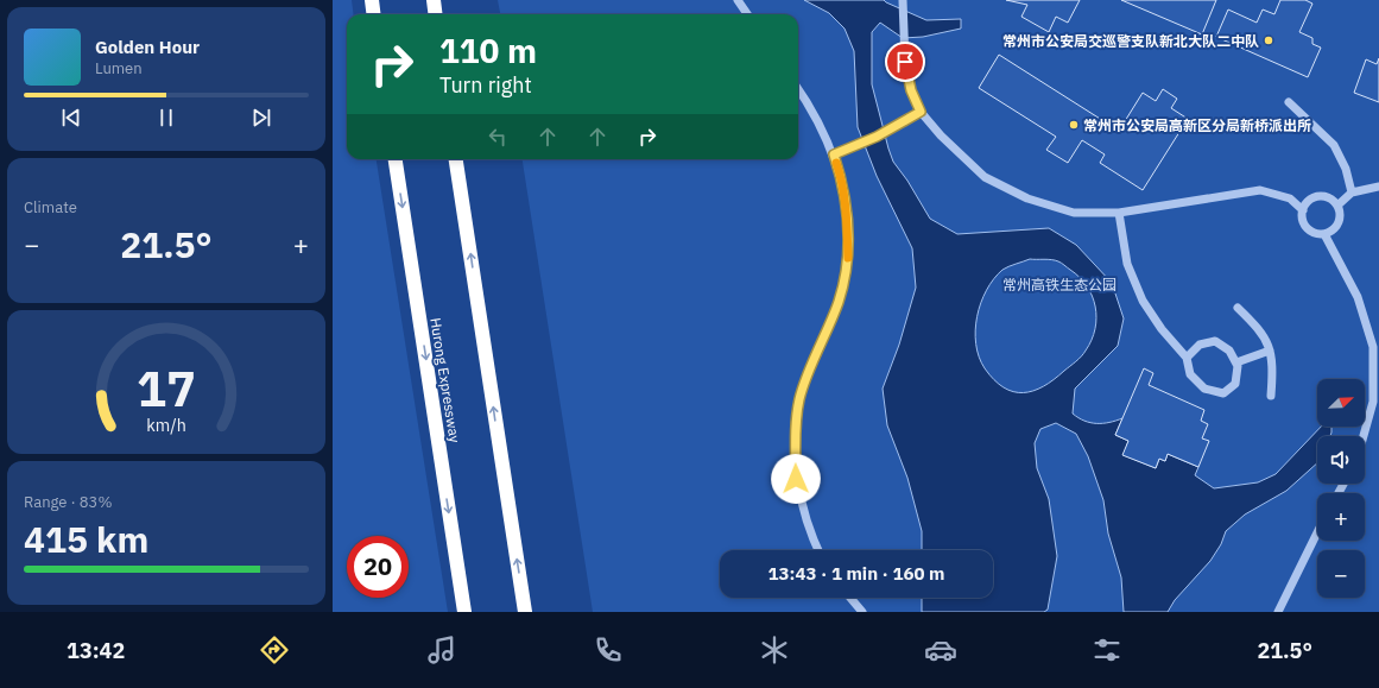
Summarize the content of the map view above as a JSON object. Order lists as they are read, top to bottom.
{
  "streets": {
    "highway": ["Hurong Expressway"]
  },
  "parks": ["常州高铁生态公园"],
  "places": ["常州市公安局交巡警支队新北大队二中队", "常州市公安局高新区分局新桥派出所"],
  "north": "top right",
  "page": {
    "turn": ["110 m", "Turn right"],
    "song": ["Golden Hour", "Lumen"],
    "tile": [
      "Climate",
      ["Range · 83%", "415 km"]
    ],
    "heat": ["−", "21.5°", "+"],
    "map_buttons": ["+", "−"],
    "limit": "20",
    "trip": "13:43 · 1 min · 160 m",
    "tabs": ["13:42", "21.5°"],
    "gauge": ["17", "km/h"]
  }
}
